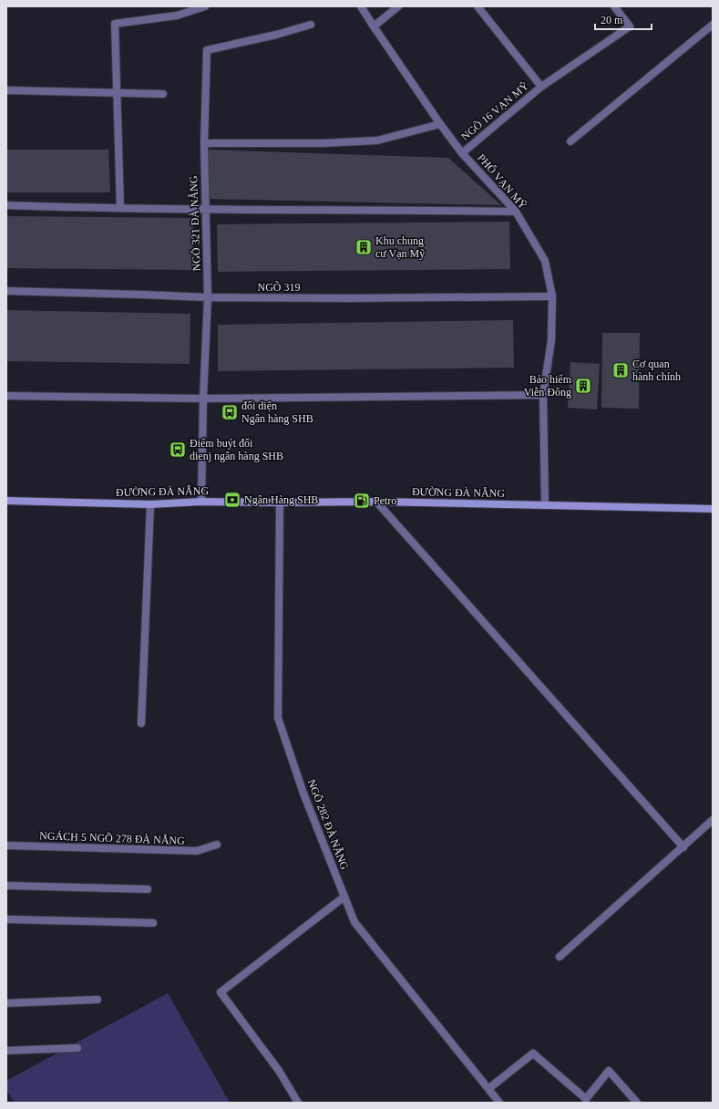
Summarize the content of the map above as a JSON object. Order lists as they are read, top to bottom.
{
  "streets": {
    "main road": ["ĐƯỜNG ĐÀ NẴNG"],
    "street": [
      "NGÕ 16 VẠN MỸ",
      "PHỐ VẠN MỸ",
      "NGÕ 321 ĐÀ NẴNG",
      "NGÕ 319",
      "NGÕ 282 ĐÀ NẴNG",
      "NGÁCH 5 NGÕ 278 ĐÀ NẴNG"
    ]
  },
  "crossings": [
    ["NGÕ 16 VẠN MỸ", "PHỐ VẠN MỸ"],
    ["PHỐ VẠN MỸ", "NGÕ 319"],
    ["PHỐ VẠN MỸ", "ĐƯỜNG ĐÀ NẴNG"],
    ["NGÕ 321 ĐÀ NẴNG", "NGÕ 319"],
    ["NGÕ 321 ĐÀ NẴNG", "ĐƯỜNG ĐÀ NẴNG"],
    ["ĐƯỜNG ĐÀ NẴNG", "NGÕ 282 ĐÀ NẴNG"]
  ],
  "places": {
    "building": ["Khu chung cư Vạn Mỹ", "Cơ quan hành chính", "Bảo hiểm Viễn Đông"],
    "bus stop": ["đối diện Ngân hàng SHB", "Điểm buýt đối dienj ngân hàng SHB"],
    "bank": ["Ngân Hàng SHB"],
    "fuel station": ["Petro"]
  },
  "scale_bar": "20 m"
}
